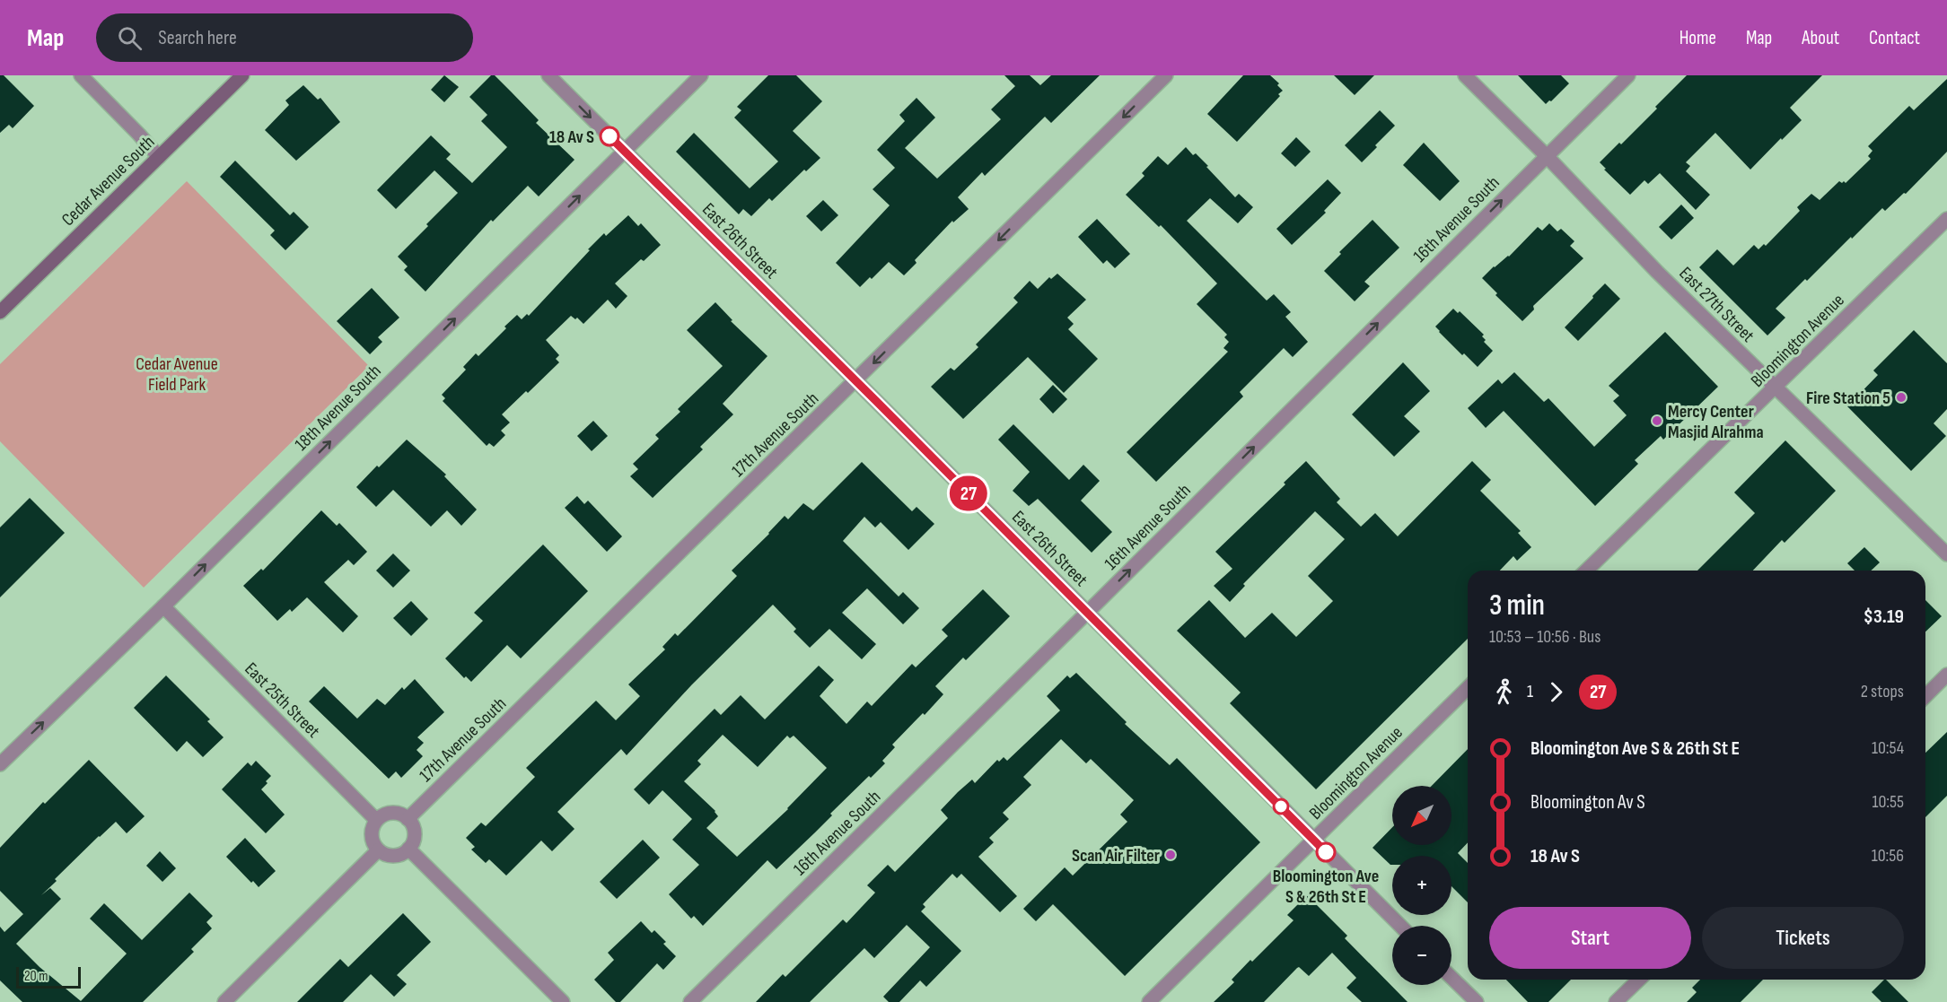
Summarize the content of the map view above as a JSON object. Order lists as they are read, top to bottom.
{
  "streets": {
    "main road": ["Cedar Avenue South"],
    "street": [
      "16th Avenue South",
      "East 26th Street",
      "East 27th Street",
      "Bloomington Avenue",
      "18th Avenue South",
      "17th Avenue South",
      "East 25th Street"
    ]
  },
  "crossings": [
    ["16th Avenue South", "East 26th Street"],
    ["16th Avenue South", "East 27th Street"],
    ["East 26th Street", "Bloomington Avenue"],
    ["East 26th Street", "18th Avenue South"],
    ["East 26th Street", "17th Avenue South"],
    ["East 27th Street", "Bloomington Avenue"],
    ["18th Avenue South", "East 25th Street"],
    ["17th Avenue South", "East 25th Street"]
  ],
  "one_way": ["16th Avenue South", "18th Avenue South", "17th Avenue South"],
  "parks": ["Cedar Avenue Field Park"],
  "places": [
    "18 Av S",
    "Fire Station 5",
    "Mercy Center Masjid Alrahma",
    "Bloomington Ave S & 26th St E",
    "Scan Air Filter"
  ],
  "lines": ["bus line 27"],
  "scale_bar": "20 m",
  "north": "bottom left",
  "page": {
    "header": "Map",
    "search": "Search here",
    "nav": [
      "Home",
      "Map",
      "About",
      "Contact"
    ],
    "on_map": "27",
    "heading": ["3 min", "10:53 – 10:56 · Bus", "$3.19"],
    "legs": ["1", "27", "2 stops"],
    "list": [
      {
        "name": "Bloomington Ave S & 26th St E",
        "value": "10:54"
      },
      {
        "name": "Bloomington Av S",
        "value": "10:55"
      },
      {
        "name": "18 Av S",
        "value": "10:56"
      }
    ],
    "map_buttons": ["+", "−"],
    "buttons": ["Start", "Tickets"],
    "scale": "20 m"
  }
}
